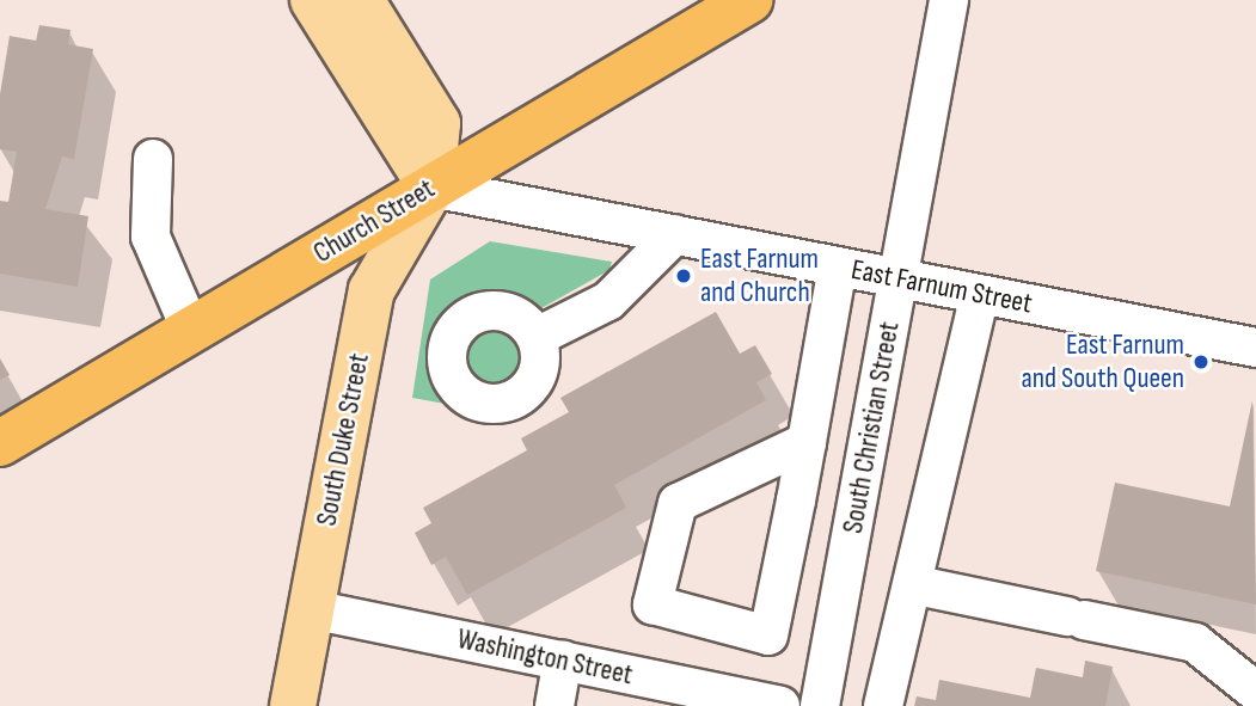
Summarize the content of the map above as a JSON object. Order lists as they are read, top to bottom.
{
  "streets": {
    "highway": ["Church Street"],
    "main road": ["South Duke Street"],
    "street": ["East Farnum Street", "South Christian Street", "Washington Street"]
  },
  "crossings": [
    ["Church Street", "East Farnum Street"],
    ["Church Street", "South Duke Street"],
    ["East Farnum Street", "South Christian Street"],
    ["East Farnum Street", "South Duke Street"],
    ["South Duke Street", "Washington Street"]
  ],
  "places": ["East Farnum and Church", "East Farnum and South Queen"]
}
